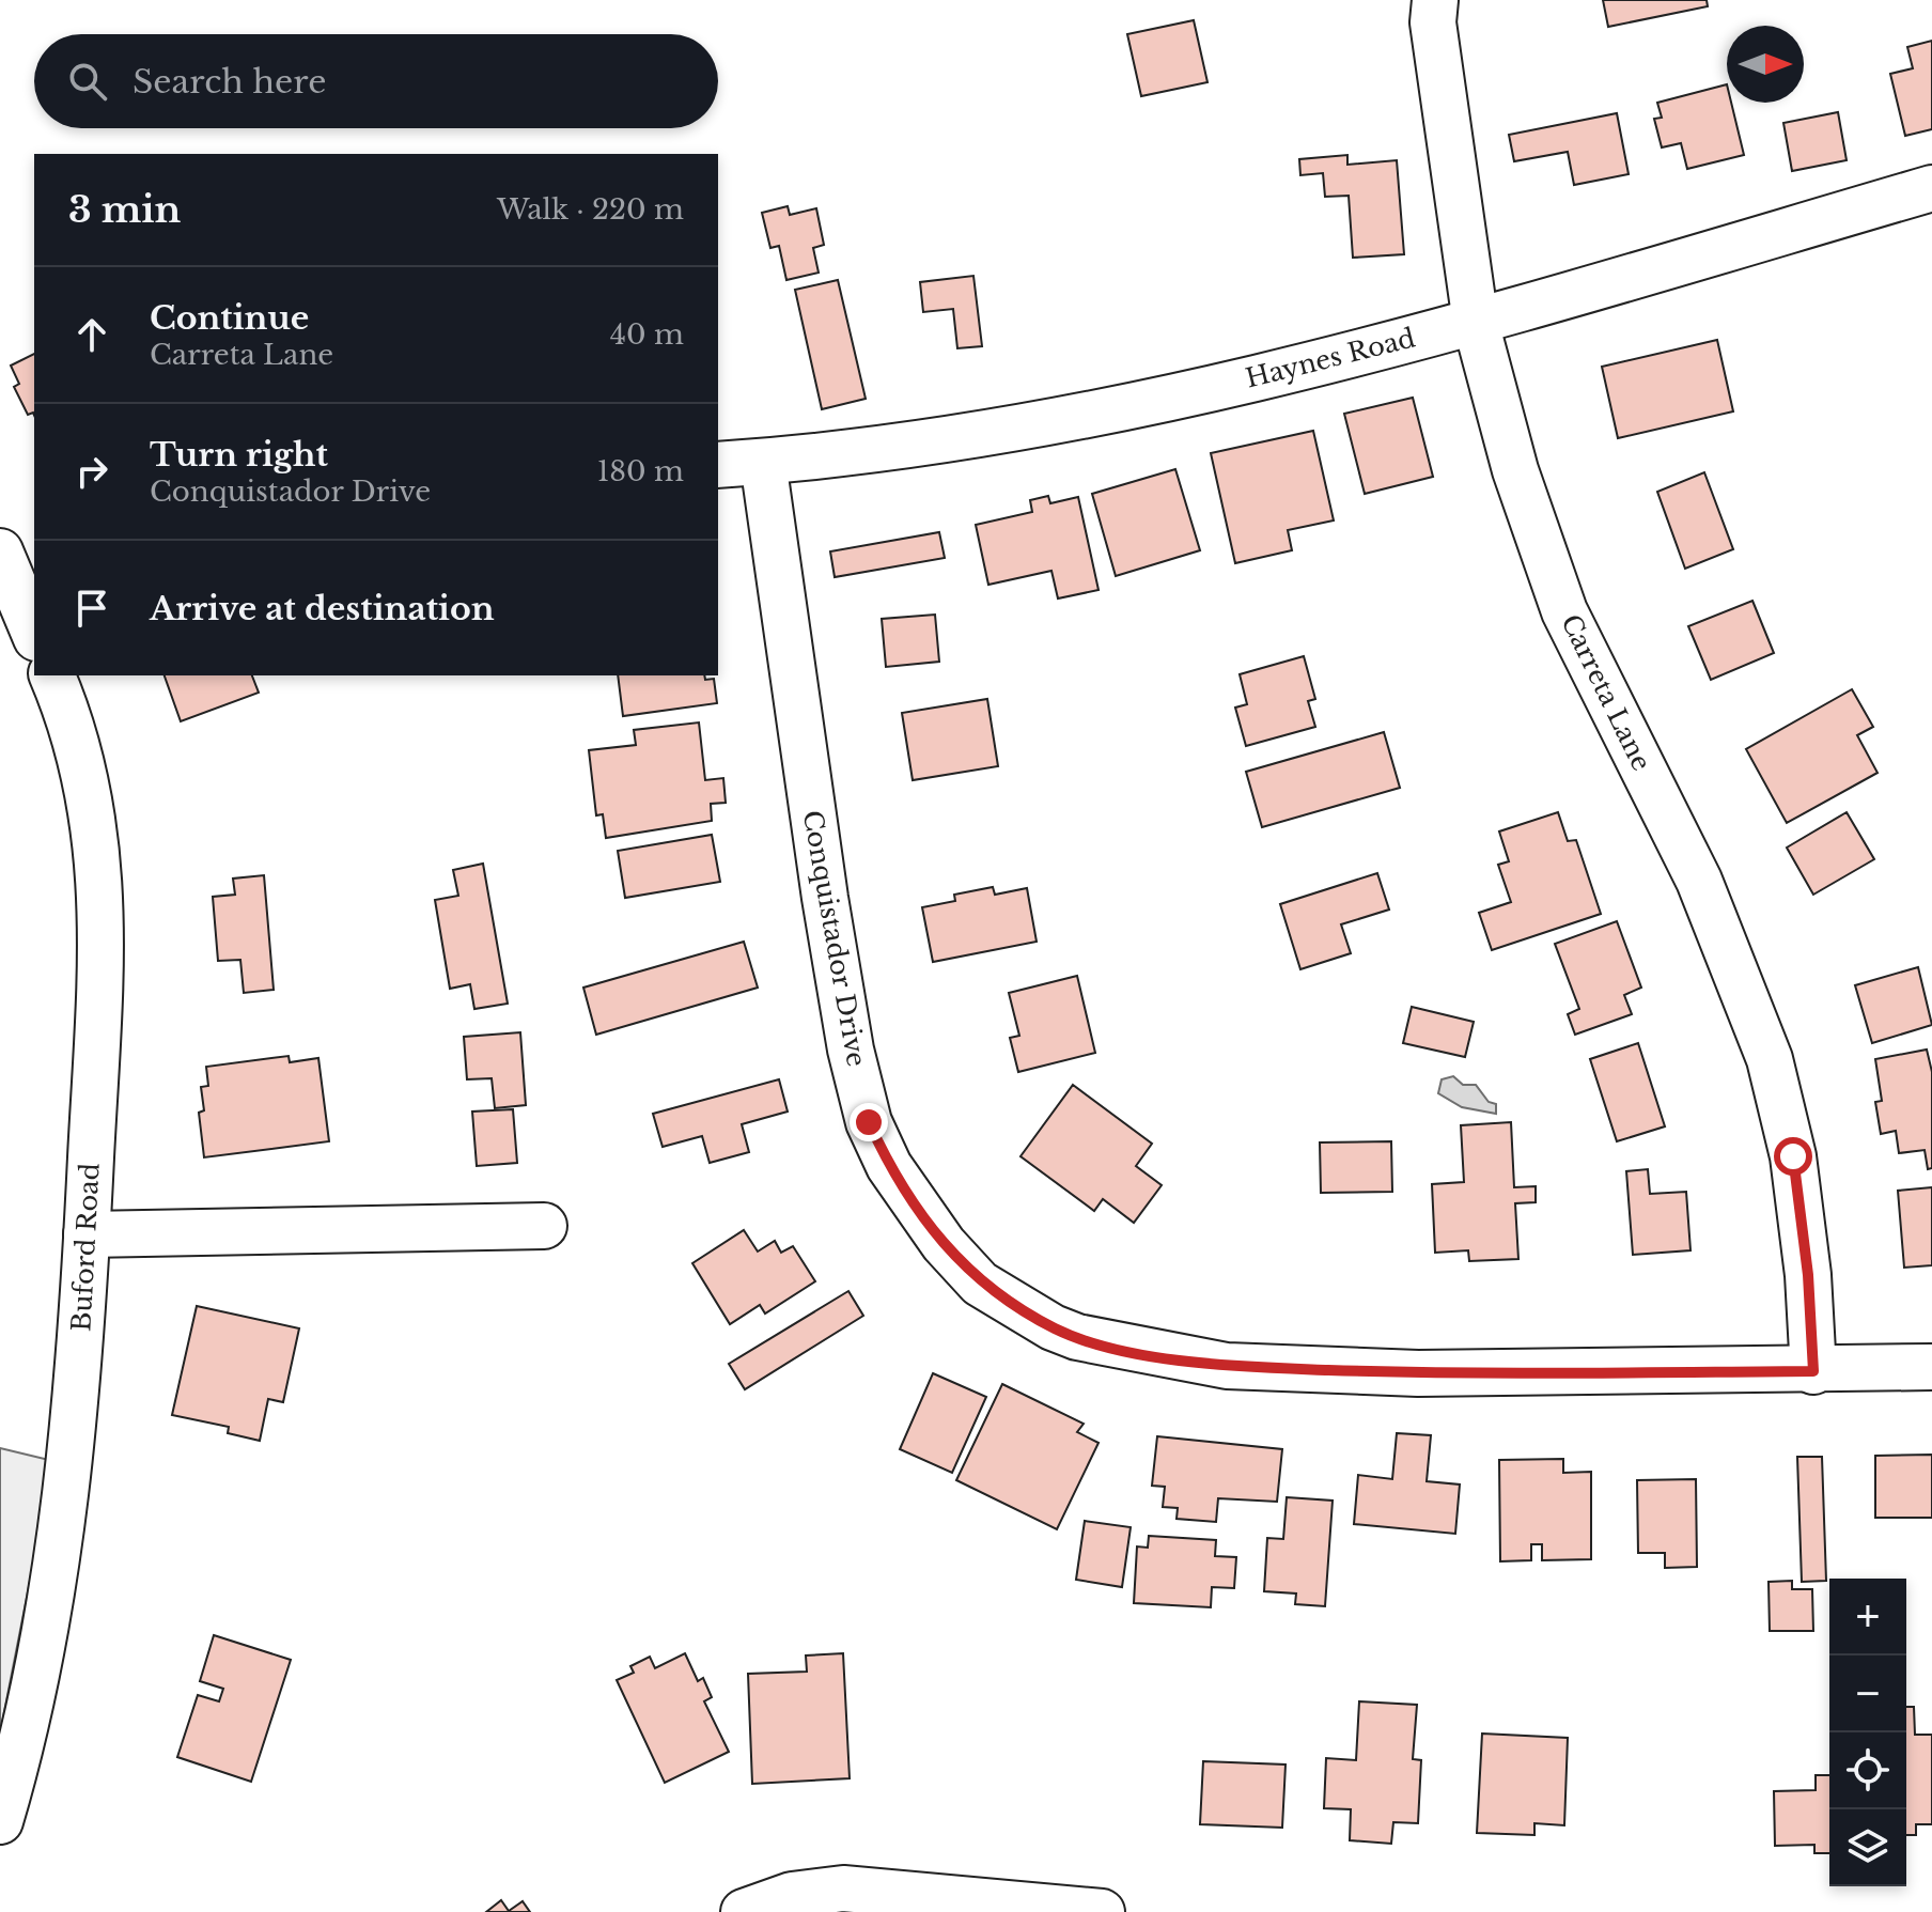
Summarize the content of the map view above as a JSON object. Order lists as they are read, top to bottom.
{
  "streets": {
    "street": [
      "Haynes Road",
      "Carreta Lane",
      "Conquistador Drive",
      "Buford Road"
    ]
  },
  "crossings": [
    ["Haynes Road", "Carreta Lane"],
    ["Haynes Road", "Conquistador Drive"],
    ["Carreta Lane", "Conquistador Drive"]
  ],
  "north": "right",
  "page": {
    "search": "Search here",
    "heading": ["3 min", "Walk · 220 m"],
    "list": [
      ["Continue", "Carreta Lane", "40 m"],
      ["Turn right", "Conquistador Drive", "180 m"],
      "Arrive at destination"
    ],
    "map_buttons": ["+", "−"]
  }
}
